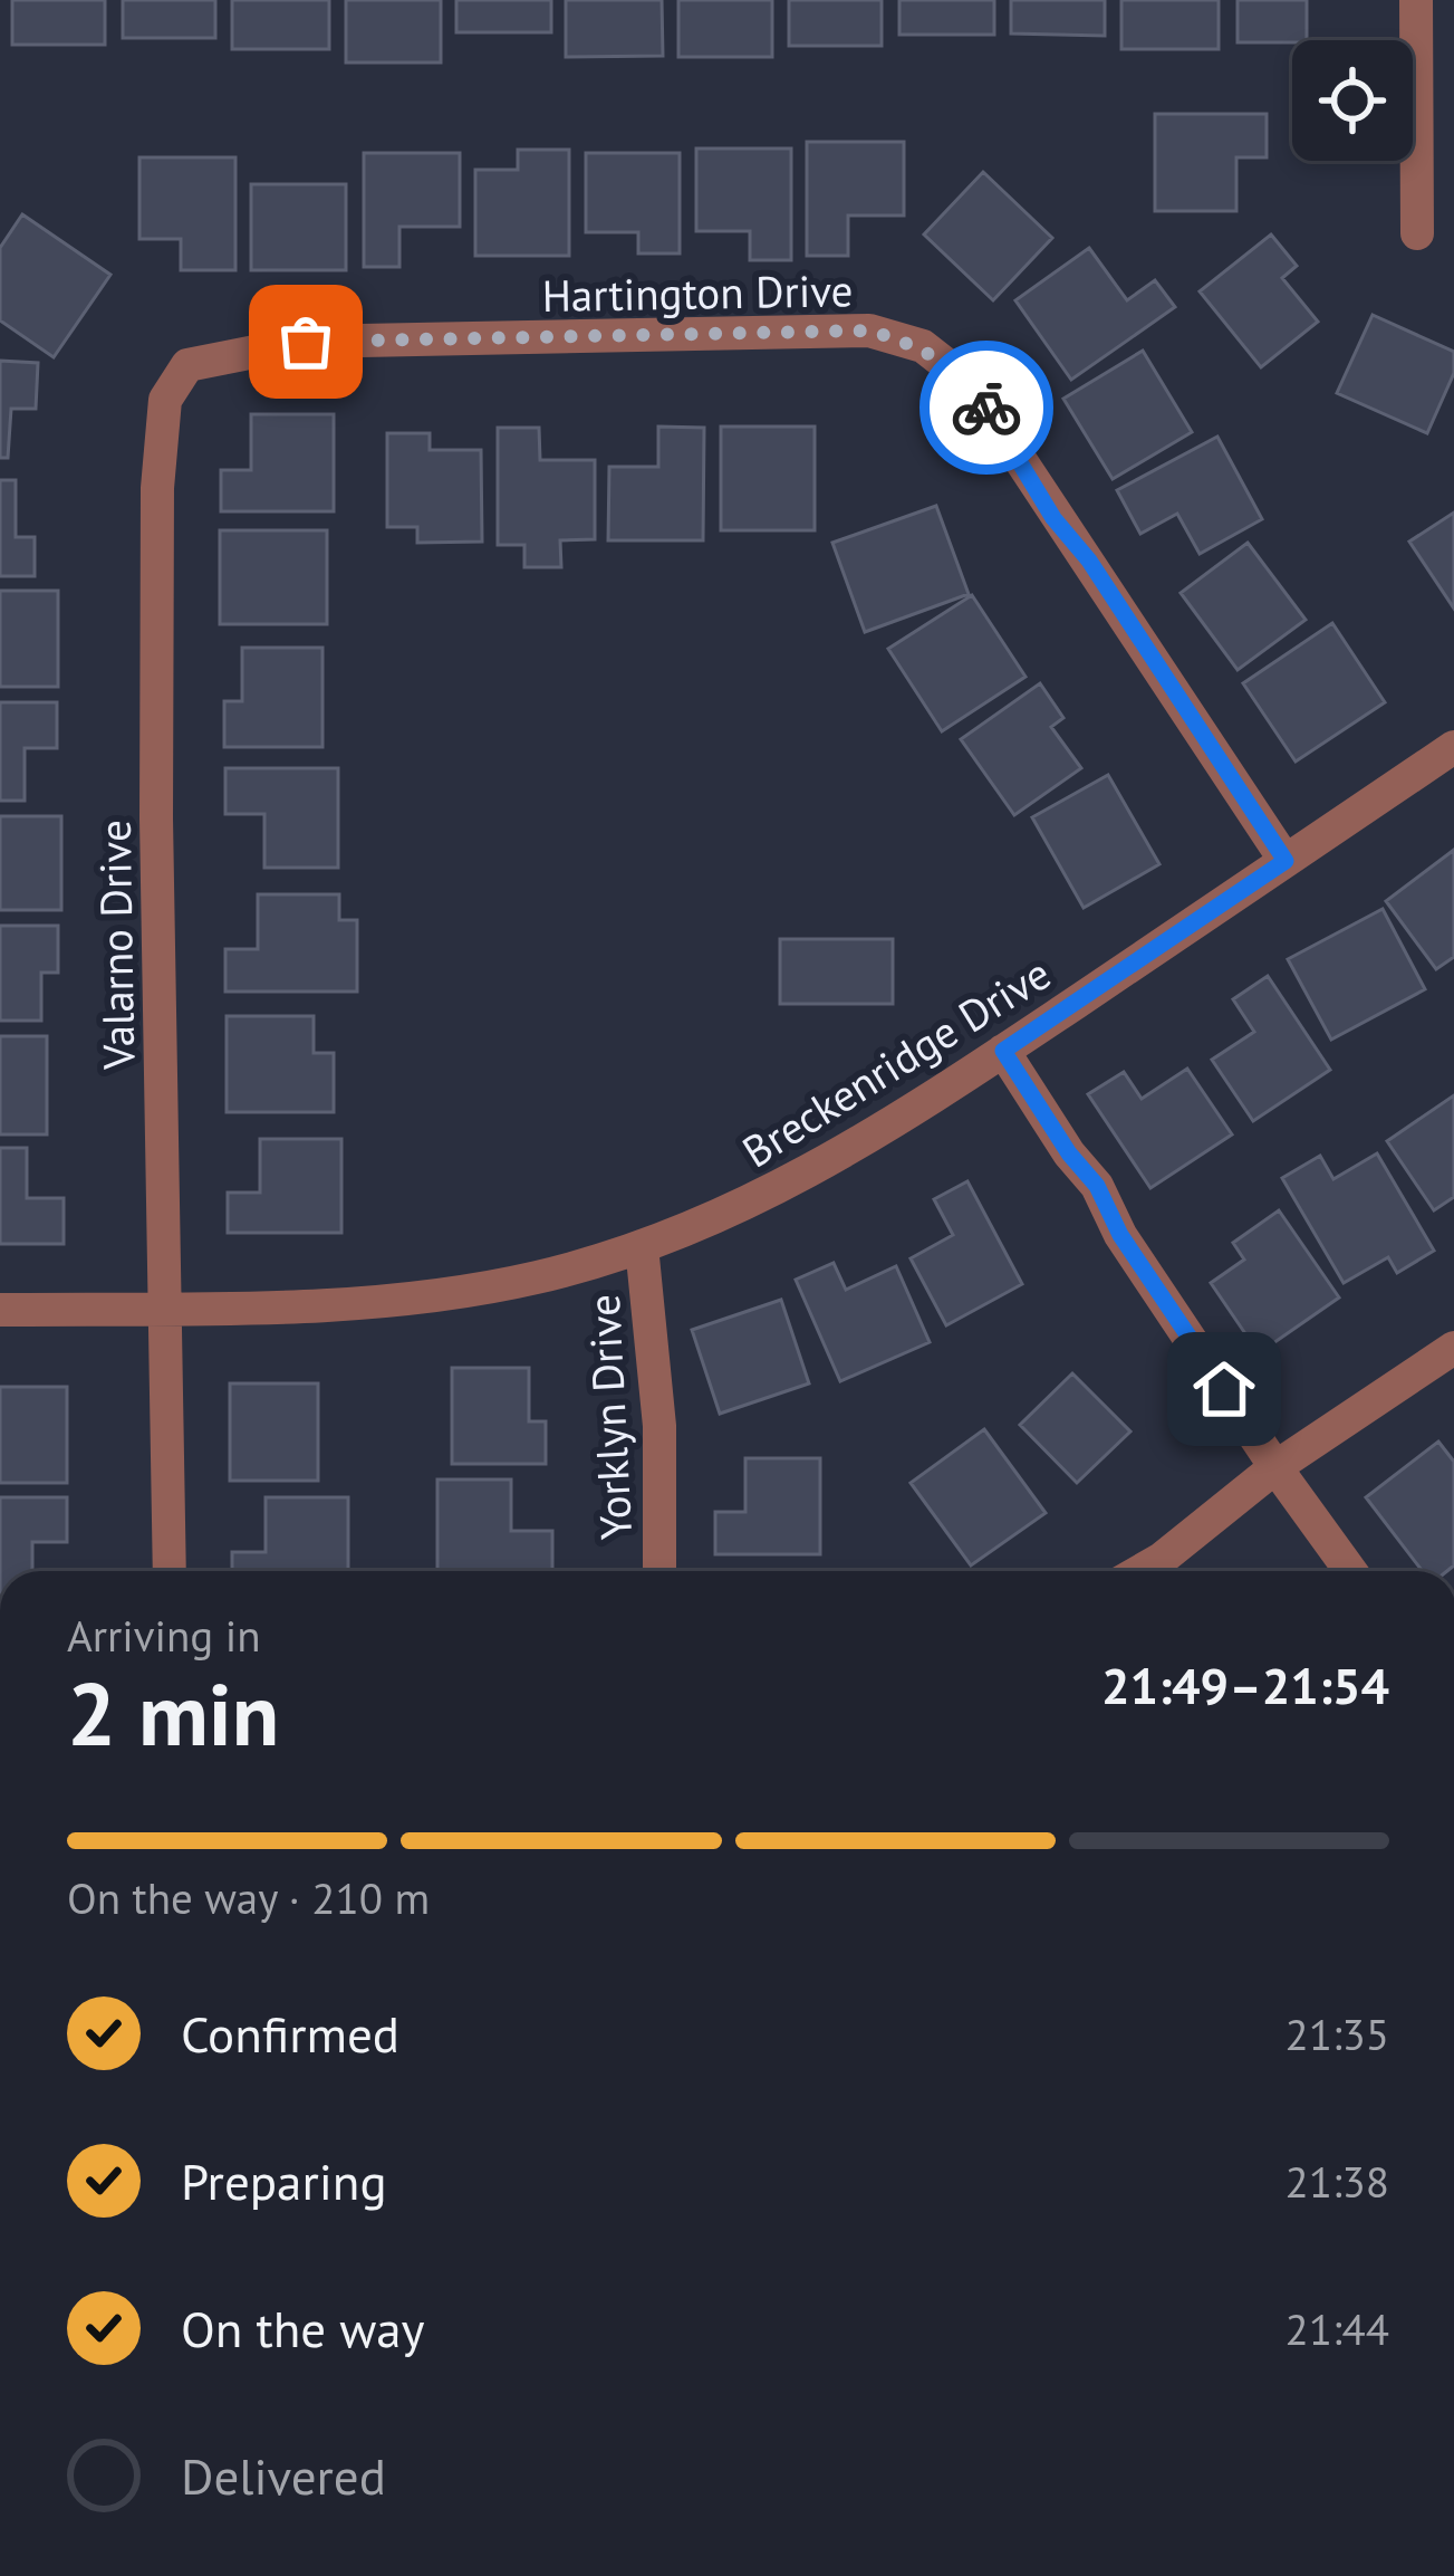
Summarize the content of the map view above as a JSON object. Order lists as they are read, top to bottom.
{
  "streets": {
    "street": [
      "Hartington Drive",
      "Valarno Drive",
      "Breckenridge Drive",
      "Yorklyn Drive"
    ]
  },
  "crossings": [
    ["Hartington Drive", "Valarno Drive"],
    ["Hartington Drive", "Breckenridge Drive"],
    ["Valarno Drive", "Breckenridge Drive"],
    ["Breckenridge Drive", "Yorklyn Drive"]
  ],
  "page": {
    "heading": ["2 min", "Arriving in", "21:49–21:54"],
    "bar": "On the way · 210 m",
    "list": [
      ["Confirmed", "21:35"],
      ["Preparing", "21:38"],
      ["On the way", "21:44"],
      "Delivered"
    ]
  }
}
